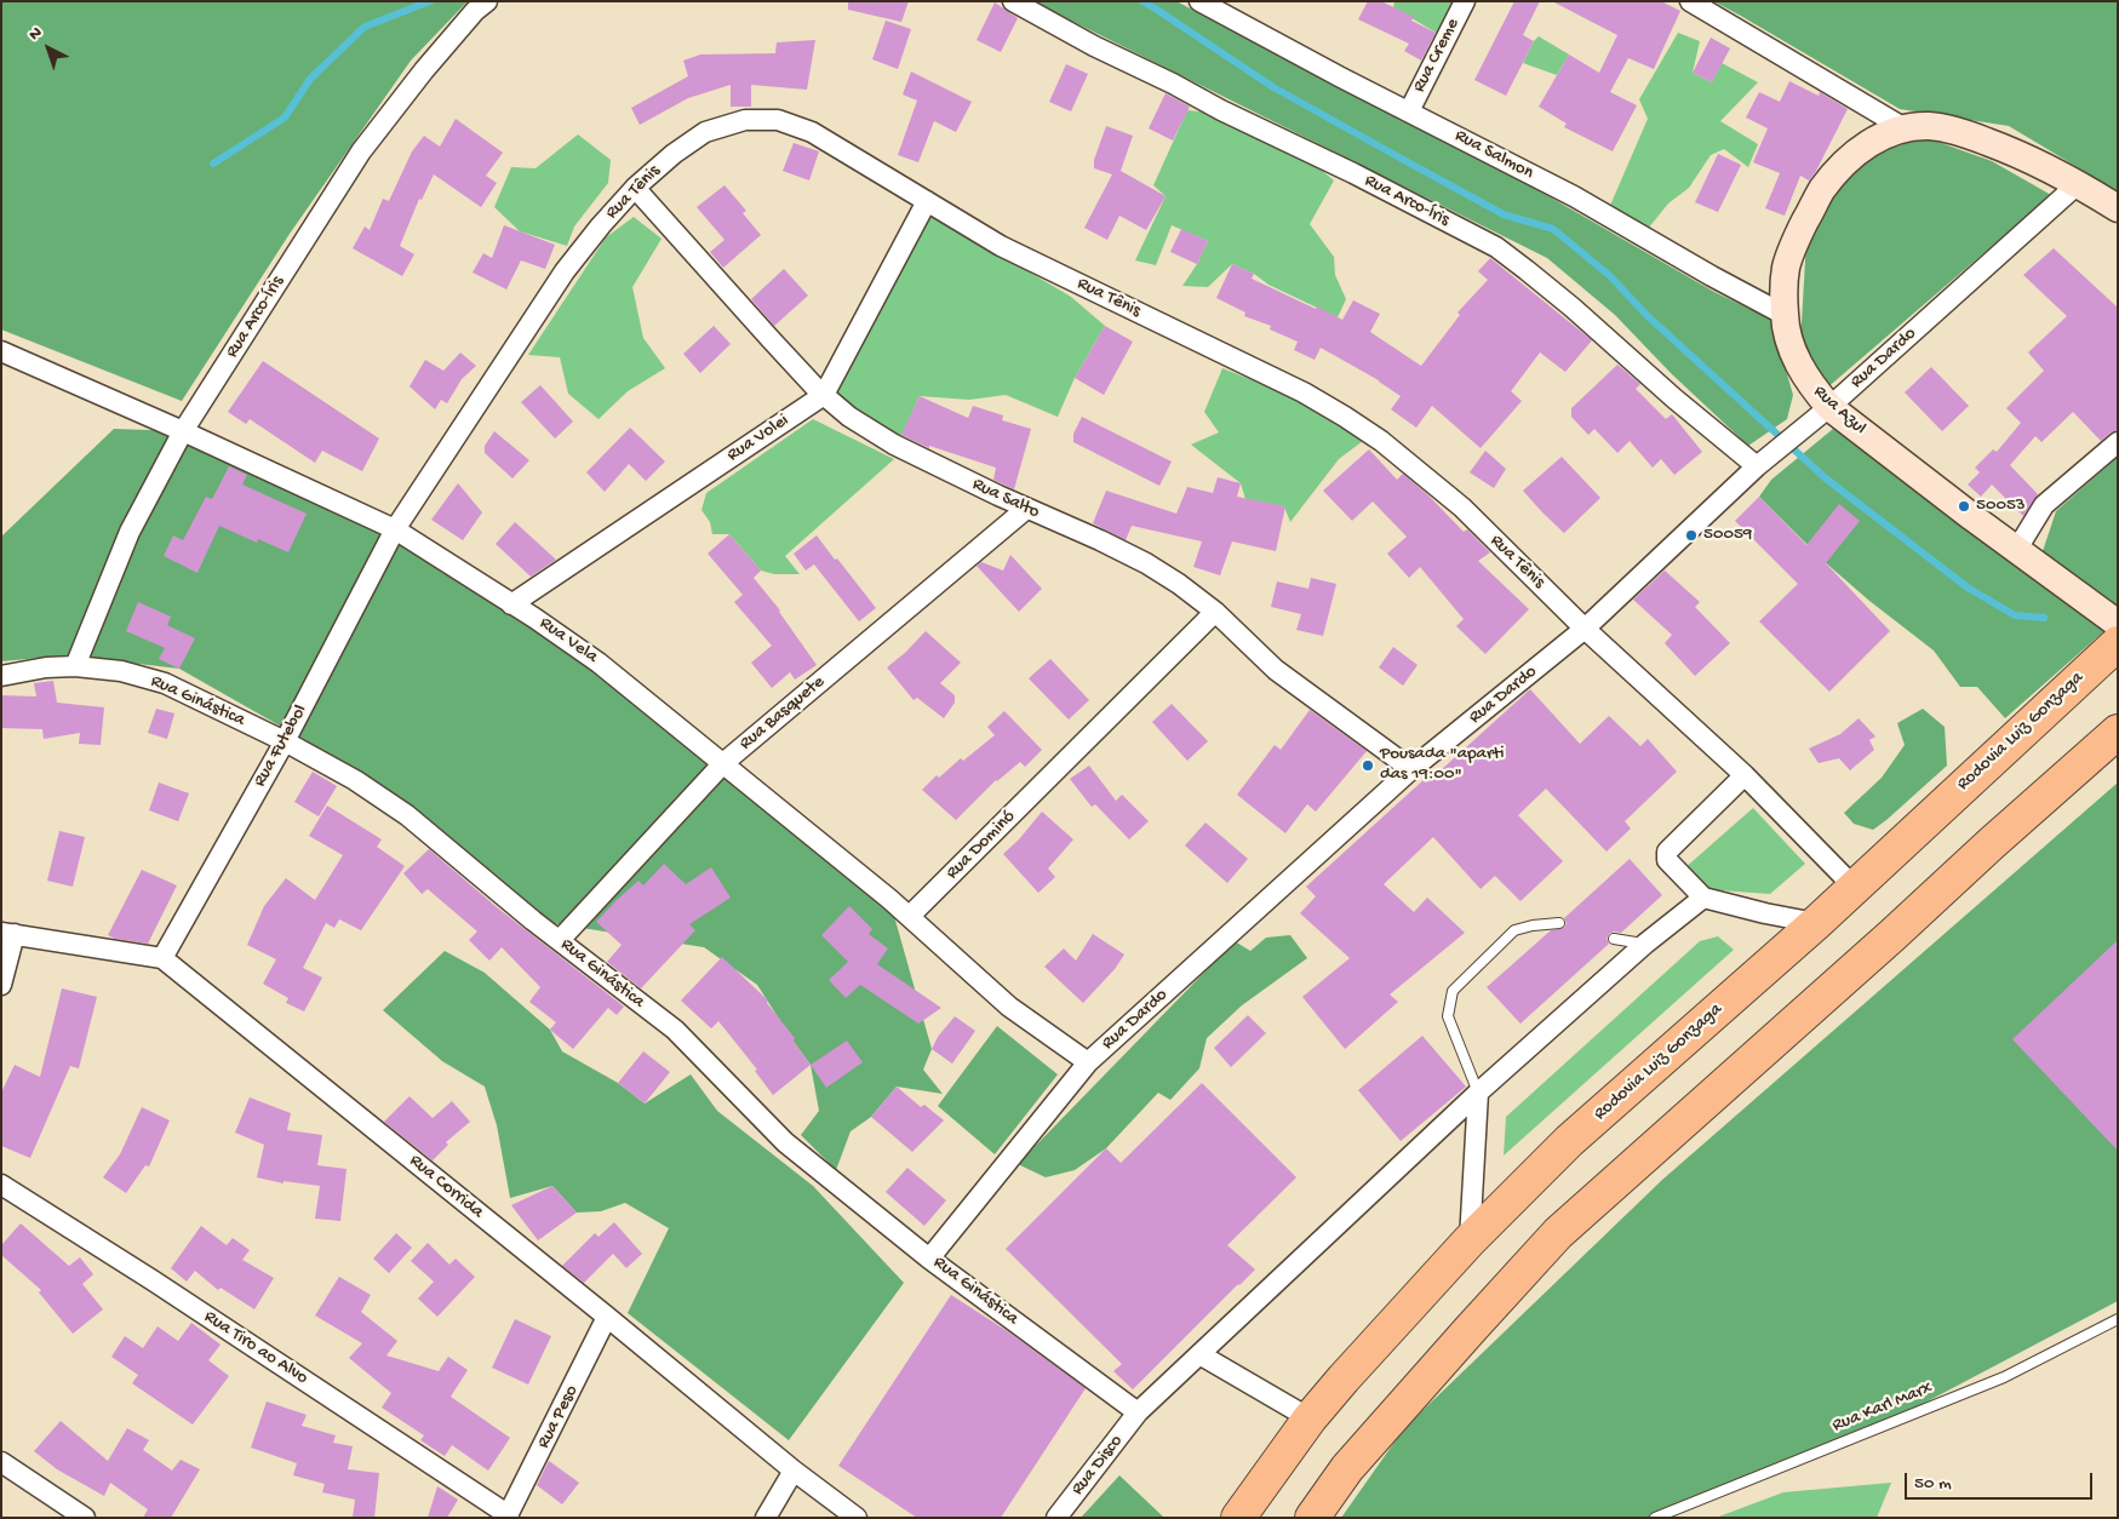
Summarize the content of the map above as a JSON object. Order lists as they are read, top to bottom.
{
  "streets": {
    "highway": ["Rodovia Luiz Gonzaga"],
    "main road": ["Rua Azul"],
    "street": [
      "Rua Creme",
      "Rua Salmon",
      "Rua Tênis",
      "Rua Arco-Íris",
      "Rua Dardo",
      "Rua Volei",
      "Rua Salto",
      "Rua Vela",
      "Rua Ginástica",
      "Rua Basquete",
      "Rua Futebol",
      "Rua Dominó",
      "Rua Corrida",
      "Rua Tiro ao Alvo",
      "Rua Peso",
      "Rua Disco"
    ],
    "lane": ["Rua Karl Marx"]
  },
  "crossings": [
    ["Rua Creme", "Rua Salmon"],
    ["Rua Salmon", "Rua Azul"],
    ["Rua Tênis", "Rua Dardo"],
    ["Rua Tênis", "Rua Volei"],
    ["Rua Tênis", "Rua Salto"],
    ["Rua Tênis", "Rua Vela"],
    ["Rua Tênis", "Rodovia Luiz Gonzaga"],
    ["Rua Tênis", "Rua Futebol"],
    ["Rua Arco-Íris", "Rua Dardo"],
    ["Rua Arco-Íris", "Rua Vela"],
    ["Rua Arco-Íris", "Rua Ginástica"],
    ["Rua Dardo", "Rua Azul"],
    ["Rua Dardo", "Rua Salto"],
    ["Rua Dardo", "Rua Ginástica"],
    ["Rua Volei", "Rua Salto"],
    ["Rua Volei", "Rua Vela"],
    ["Rua Salto", "Rua Basquete"],
    ["Rua Salto", "Rua Dominó"],
    ["Rua Vela", "Rua Basquete"],
    ["Rua Vela", "Rua Futebol"],
    ["Rua Vela", "Rua Dominó"],
    ["Rua Ginástica", "Rua Basquete"],
    ["Rua Ginástica", "Rua Futebol"],
    ["Rua Ginástica", "Rua Disco"],
    ["Rua Futebol", "Rua Corrida"],
    ["Rua Corrida", "Rua Peso"],
    ["Rua Tiro ao Alvo", "Rua Peso"]
  ],
  "places": ["50053", "50059", "Pousada \"aparti das 19:00\""],
  "scale_bar": "50 m",
  "north": "top left"
}
